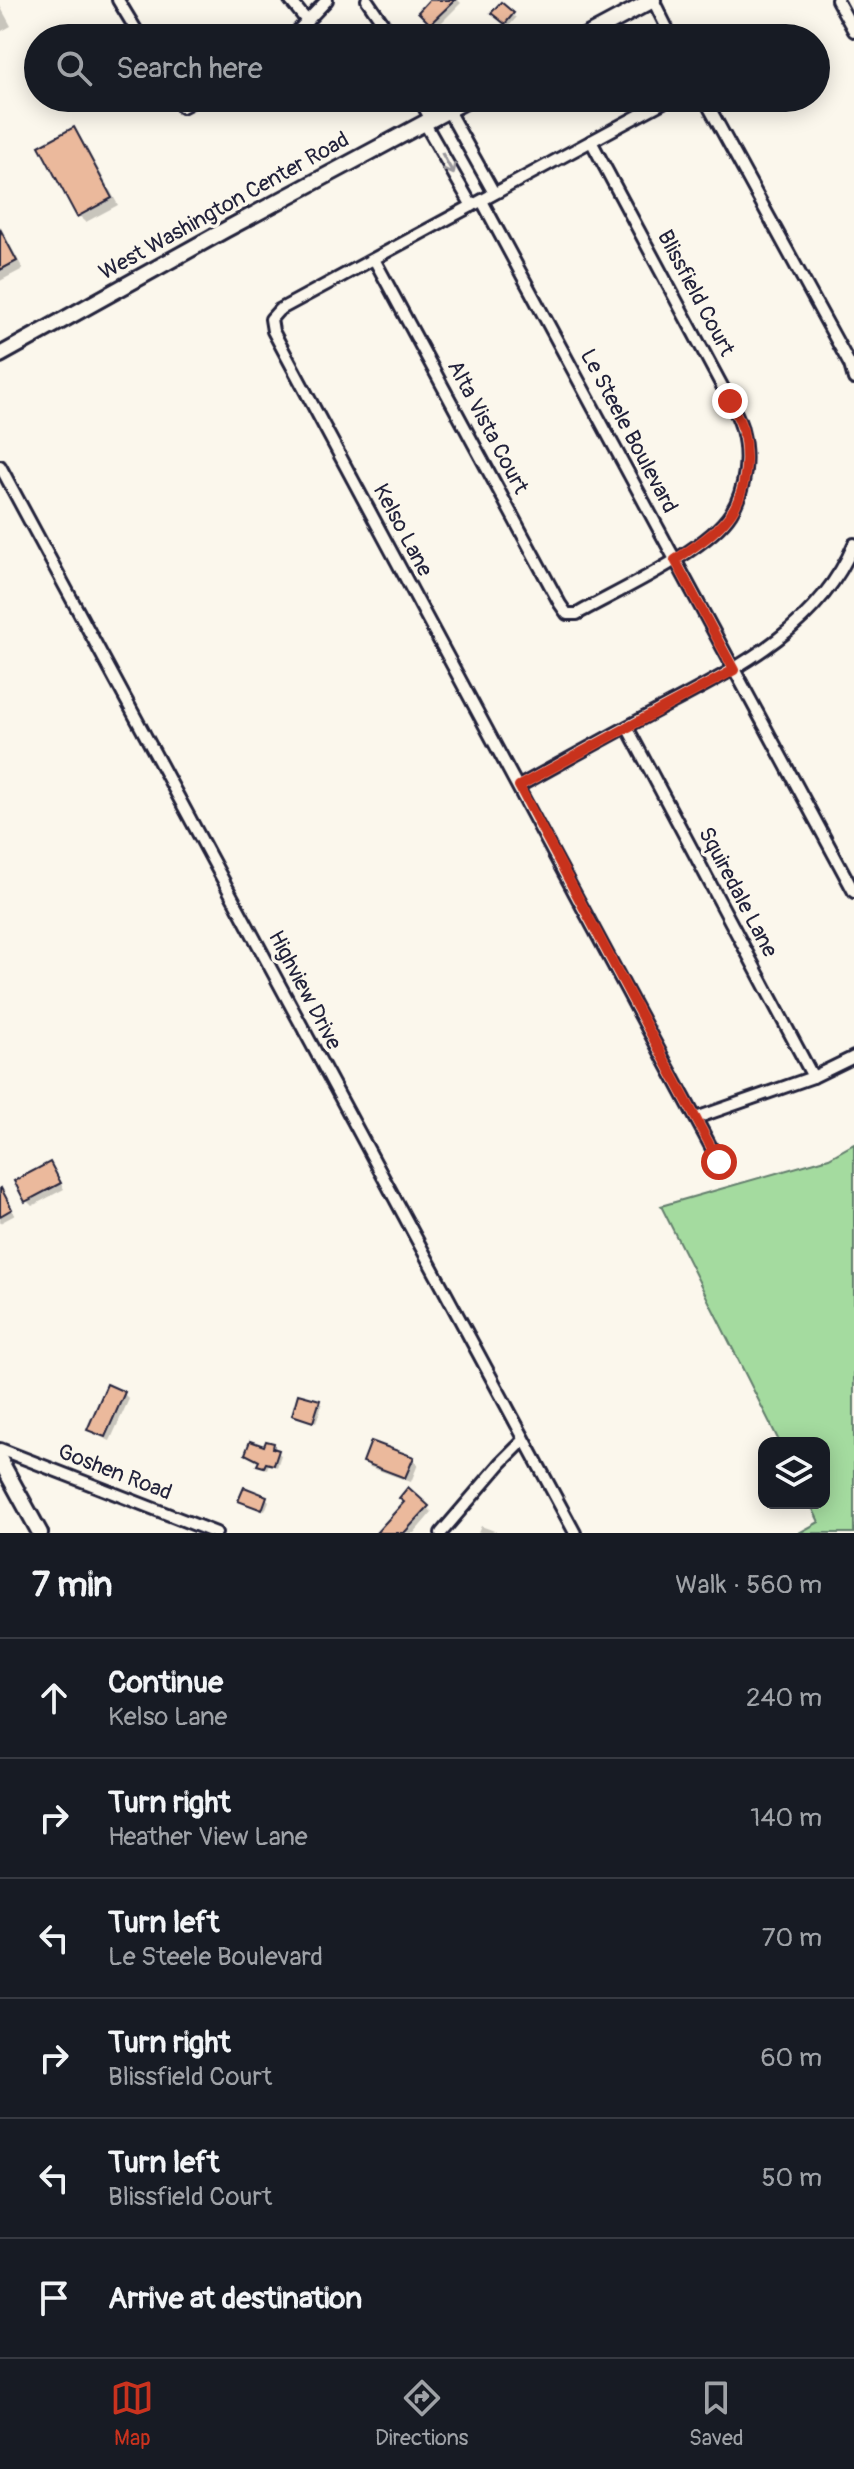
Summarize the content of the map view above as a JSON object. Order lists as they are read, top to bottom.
{
  "streets": {
    "main road": ["West Washington Center Road"],
    "street": [
      "Blissfield Court",
      "Alta Vista Court",
      "Le Steele Boulevard",
      "Kelso Lane",
      "Squiredale Lane",
      "Highview Drive",
      "Goshen Road"
    ]
  },
  "crossings": [
    ["West Washington Center Road", "Le Steele Boulevard"],
    ["Blissfield Court", "Alta Vista Court"],
    ["Blissfield Court", "Le Steele Boulevard"],
    ["Blissfield Court", "Kelso Lane"],
    ["Alta Vista Court", "Kelso Lane"],
    ["Le Steele Boulevard", "Kelso Lane"]
  ],
  "page": {
    "search": "Search here",
    "heading": ["7 min", "Walk · 560 m"],
    "list": [
      ["Continue", "Kelso Lane", "240 m"],
      ["Turn right", "Heather View Lane", "140 m"],
      ["Turn left", "Le Steele Boulevard", "70 m"],
      ["Turn right", "Blissfield Court", "60 m"],
      ["Turn left", "Blissfield Court", "50 m"],
      "Arrive at destination"
    ],
    "nav": ["Map", "Directions", "Saved"]
  }
}
